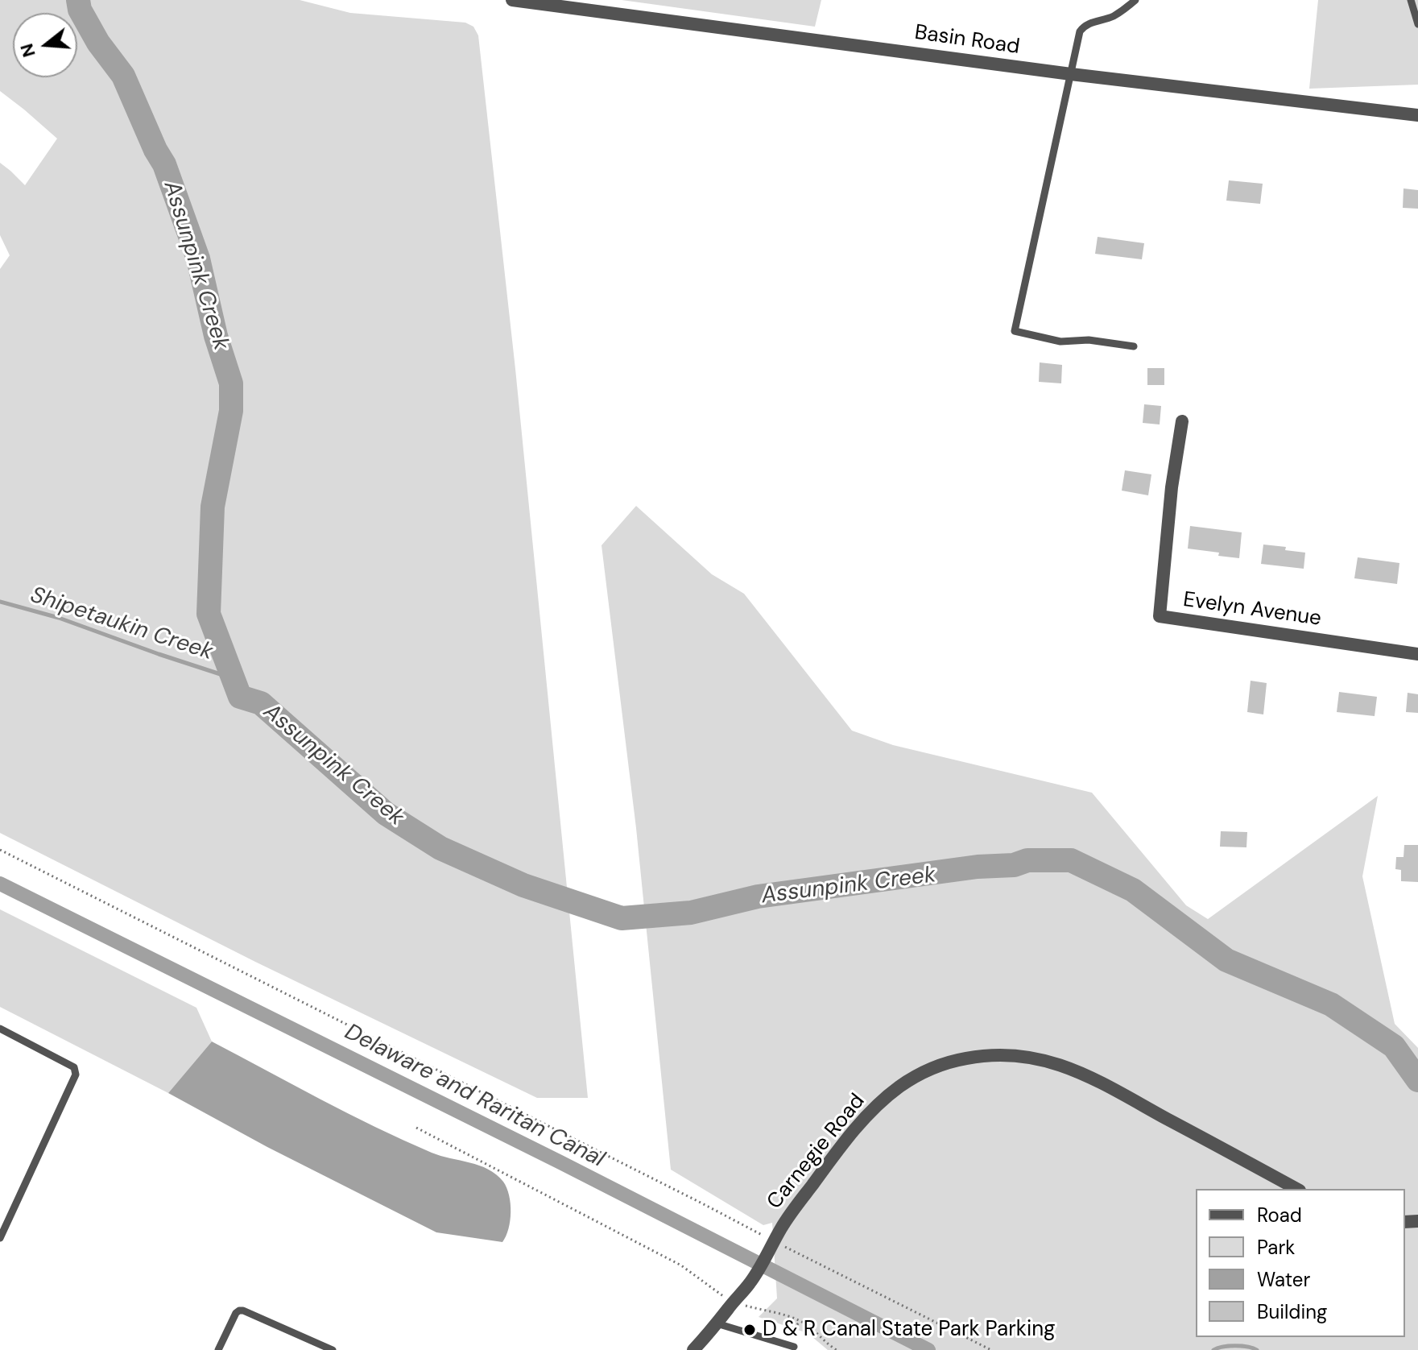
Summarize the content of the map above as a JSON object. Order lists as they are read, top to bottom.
{
  "streets": {
    "street": ["Basin Road", "Evelyn Avenue", "Carnegie Road"]
  },
  "water": ["Assunpink Creek", "Shipetaukin Creek", "Delaware and Raritan Canal"],
  "places": ["D & R Canal State Park Parking"],
  "legend": [
    "Road",
    "Park",
    "Water",
    "Building"
  ],
  "north": "left"
}
